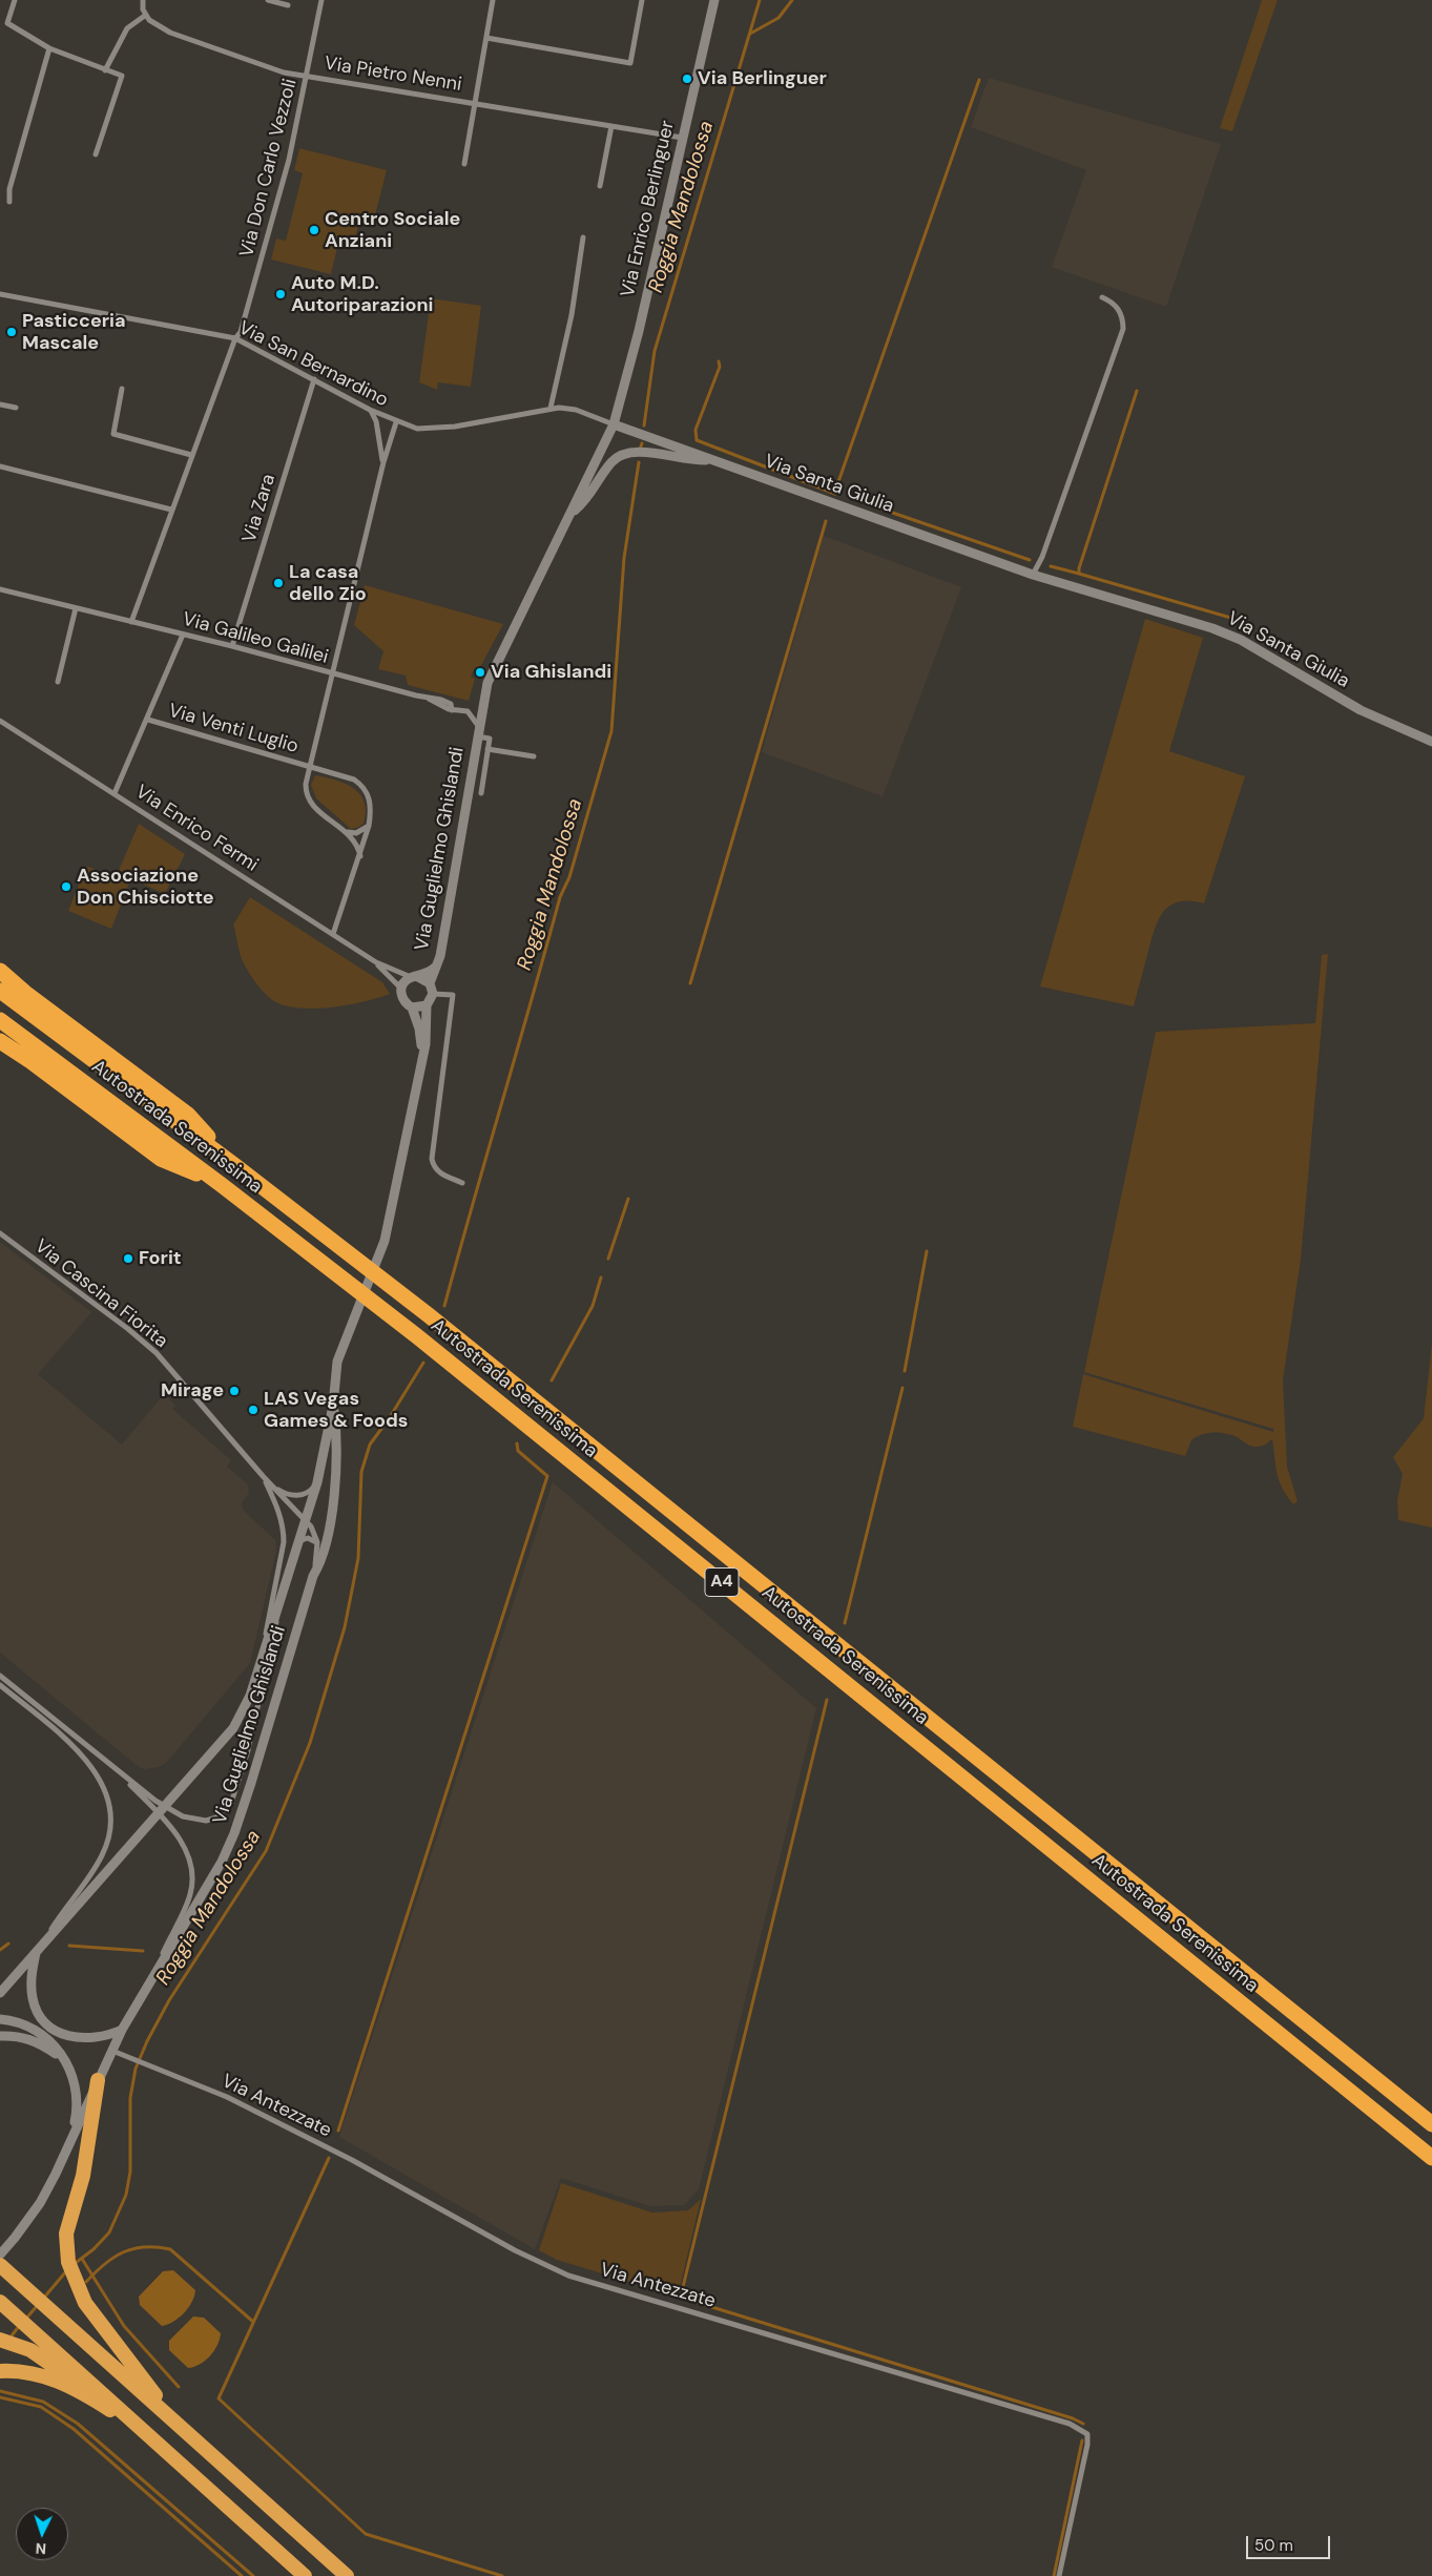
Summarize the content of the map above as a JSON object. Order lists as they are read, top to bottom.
{
  "streets": {
    "highway": ["Autostrada Serenissima", "A4"],
    "street": [
      "Via Pietro Nenni",
      "Via Don Carlo Vezzoli",
      "Via Enrico Berlinguer",
      "Via San Bernardino",
      "Via Santa Giulia",
      "Via Zara",
      "Via Galileo Galilei",
      "Via Venti Luglio",
      "Via Enrico Fermi",
      "Via Guglielmo Ghislandi",
      "Via Cascina Fiorita",
      "Via Antezzate"
    ]
  },
  "crossings": [
    ["Via Pietro Nenni", "Via Don Carlo Vezzoli"],
    ["Via Pietro Nenni", "Via Enrico Berlinguer"],
    ["Via Don Carlo Vezzoli", "Via San Bernardino"],
    ["Via Don Carlo Vezzoli", "Via Galileo Galilei"],
    ["Via Enrico Berlinguer", "Via San Bernardino"],
    ["Via Enrico Berlinguer", "Via Santa Giulia"],
    ["Via Enrico Berlinguer", "Via Guglielmo Ghislandi"],
    ["Via San Bernardino", "Via Santa Giulia"],
    ["Via San Bernardino", "Via Zara"],
    ["Via San Bernardino", "Via Guglielmo Ghislandi"],
    ["Via Santa Giulia", "Via Guglielmo Ghislandi"],
    ["Via Zara", "Via Galileo Galilei"],
    ["Via Galileo Galilei", "Via Venti Luglio"],
    ["Via Galileo Galilei", "Via Guglielmo Ghislandi"],
    ["Via Venti Luglio", "Via Enrico Fermi"],
    ["Via Enrico Fermi", "Via Guglielmo Ghislandi"],
    ["Via Guglielmo Ghislandi", "Via Antezzate"]
  ],
  "water": ["Roggia Mandolossa"],
  "places": [
    "Via Berlinguer",
    "Centro Sociale Anziani",
    "Auto M.D. Autoriparazioni",
    "Pasticceria Mascale",
    "La casa dello Zio",
    "Via Ghislandi",
    "Associazione Don Chisciotte",
    "Forit",
    "Mirage",
    "LAS Vegas Games & Foods"
  ],
  "scale_bar": "50 m",
  "north": "bottom"
}
